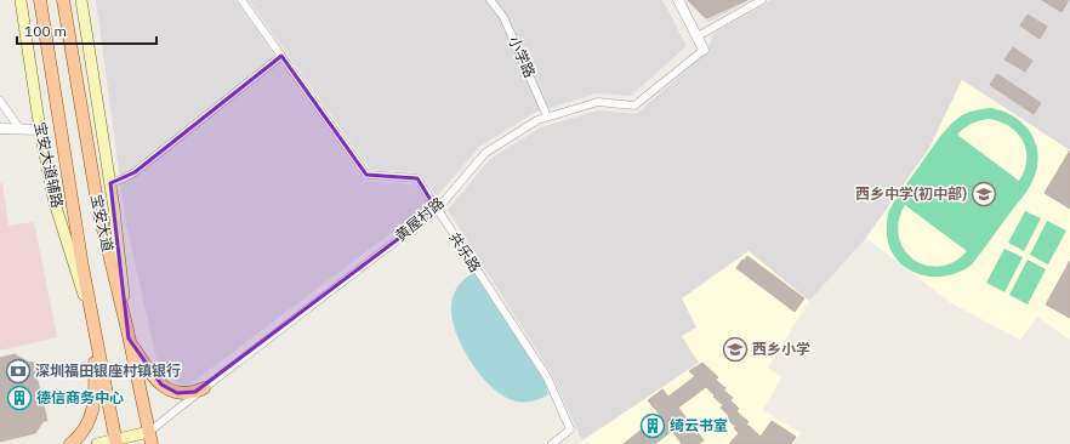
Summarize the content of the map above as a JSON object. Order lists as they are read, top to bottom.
{
  "streets": {
    "main road": ["宝安大道辅路", "宝安大道"],
    "street": ["小学路", "黄屋村路", "共乐路"]
  },
  "crossings": [
    ["小学路", "黄屋村路"],
    ["宝安大道辅路", "宝安大道"],
    ["黄屋村路", "宝安大道"],
    ["黄屋村路", "共乐路"]
  ],
  "places": {
    "school or university": ["西乡中学(初中部)", "西乡小学"],
    "bank": ["深圳福田银座村镇银行"],
    "building": ["德信商务中心", "绮云书室"]
  },
  "scale_bar": "100 m"
}
